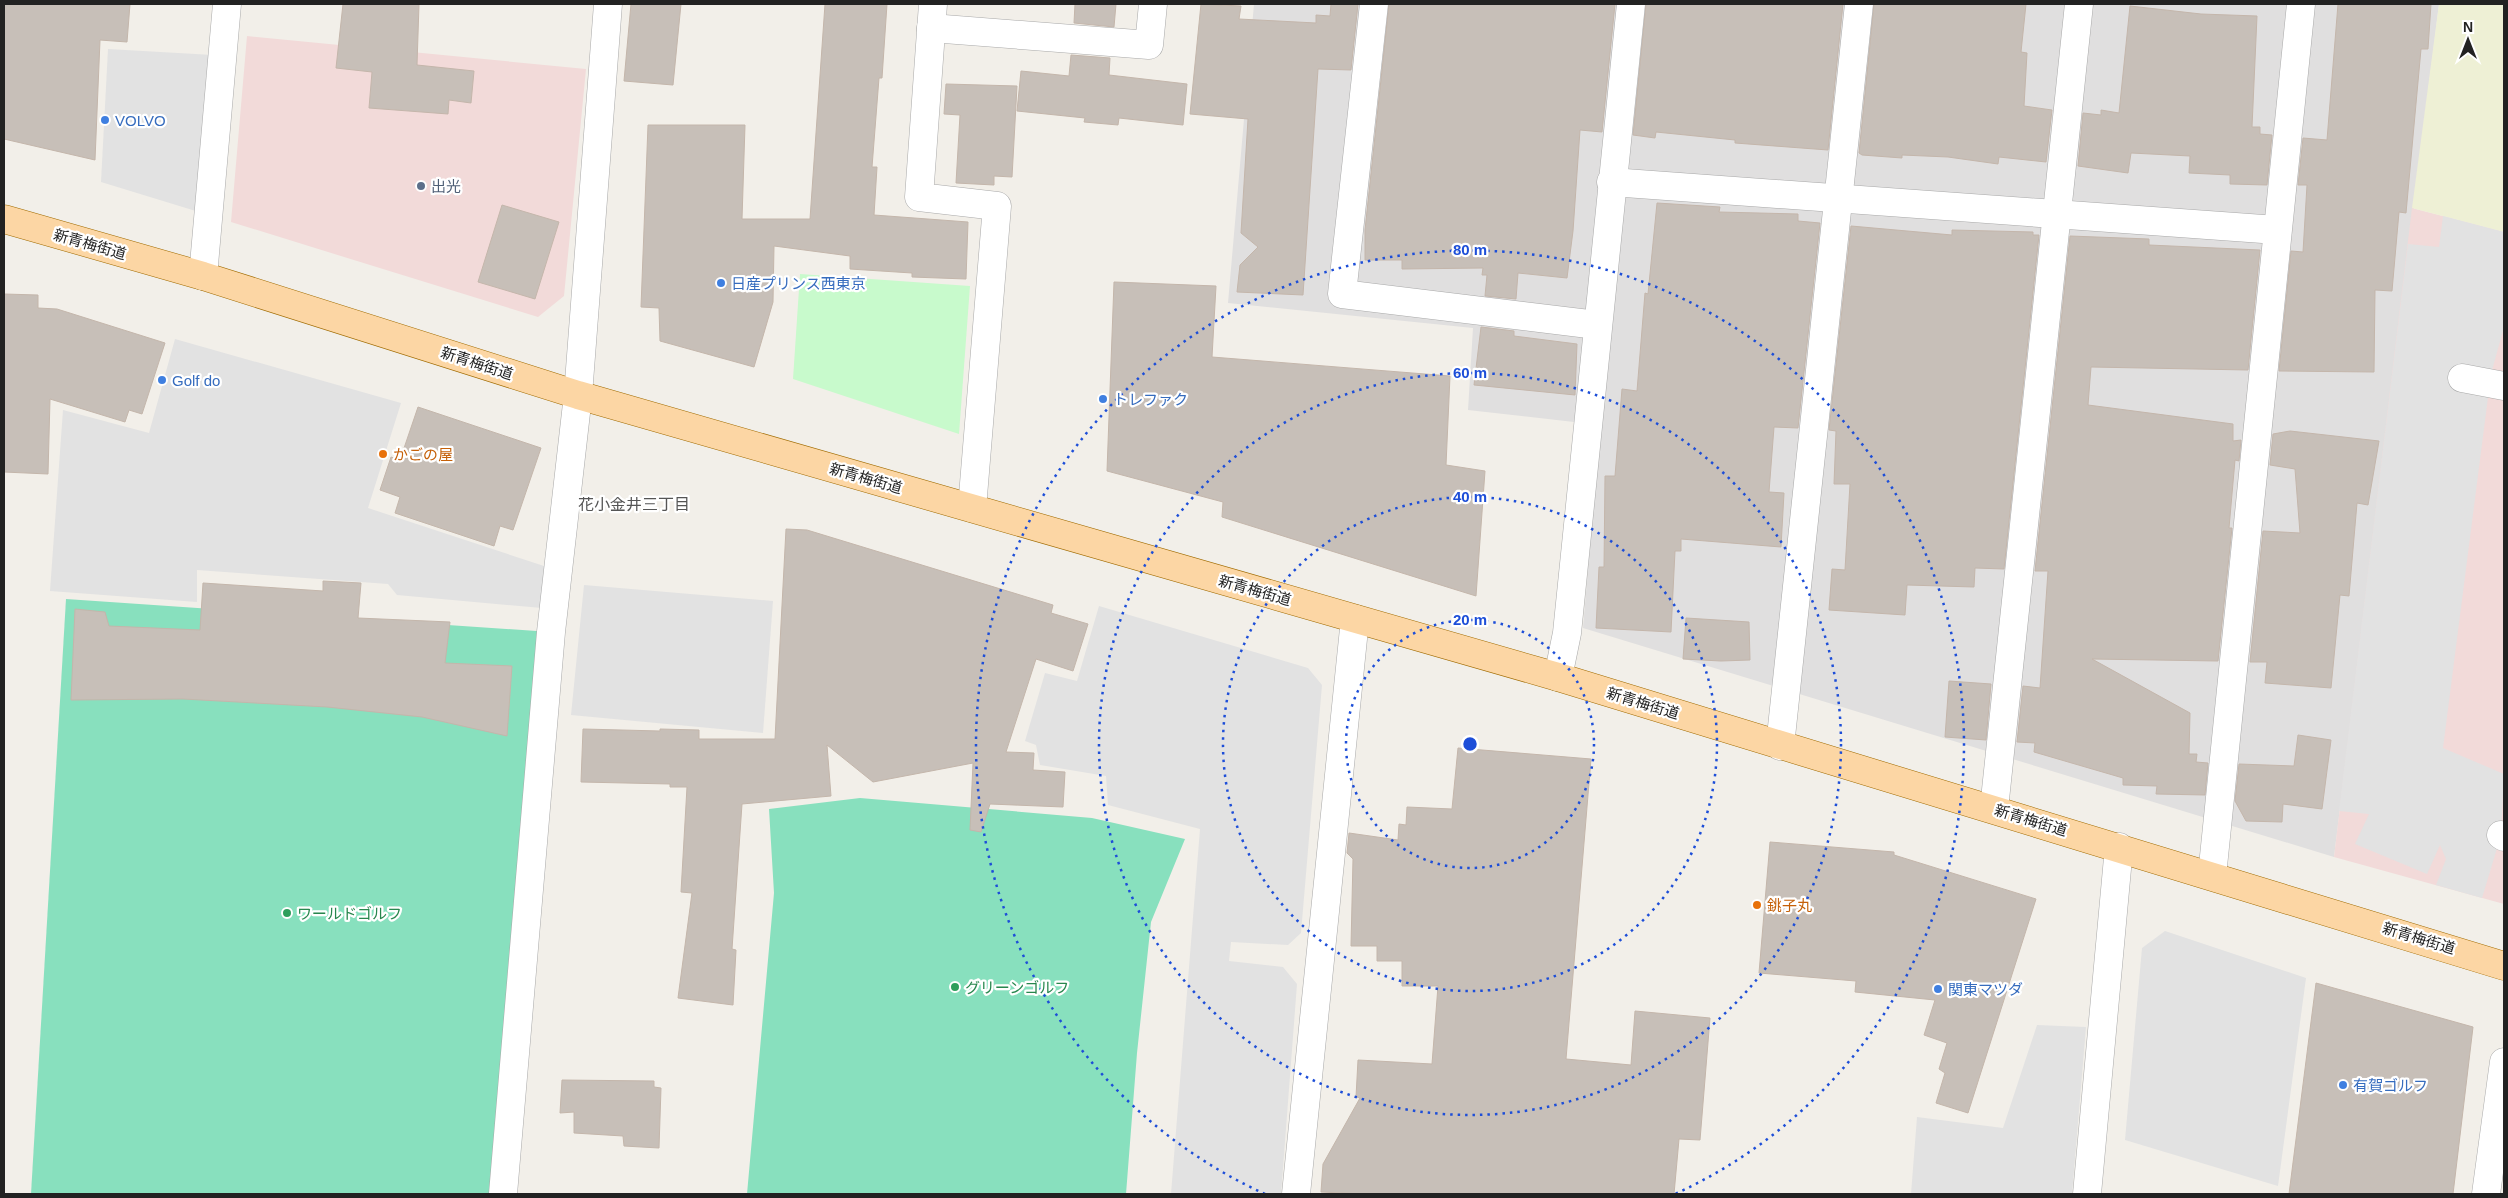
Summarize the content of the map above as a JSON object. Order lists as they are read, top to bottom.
{
  "streets": {
    "main road": ["新青梅街道"]
  },
  "districts": ["花小金井三丁目"],
  "places": [
    "VOLVO",
    "出光",
    "日産プリンス西東京",
    "Golf do",
    "トレファク",
    "かごの屋",
    "銚子丸",
    "ワールドゴルフ",
    "グリーンゴルフ",
    "関東マツダ",
    "有賀ゴルフ"
  ],
  "north": "top",
  "rings": [
    "80 m",
    "60 m",
    "40 m",
    "20 m"
  ]
}
